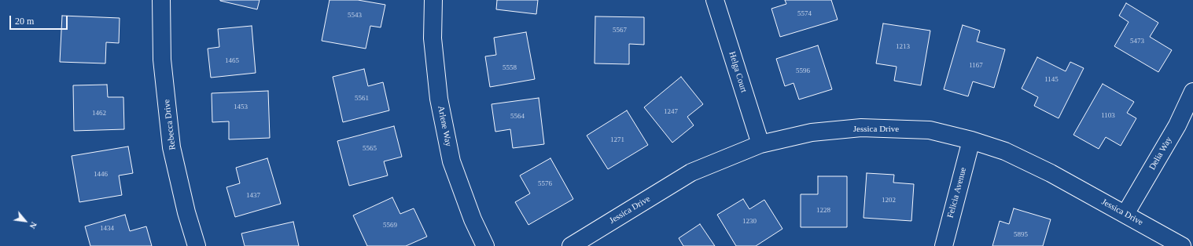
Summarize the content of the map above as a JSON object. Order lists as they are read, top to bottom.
{
  "streets": {
    "street": [
      "Helga Court",
      "Rebecca Drive",
      "Arlene Way",
      "Jessica Drive",
      "Delia Way",
      "Felicia Avenue"
    ]
  },
  "crossings": [
    ["Helga Court", "Jessica Drive"],
    ["Jessica Drive", "Delia Way"],
    ["Jessica Drive", "Felicia Avenue"]
  ],
  "house_numbers": [
    "5574",
    "5543",
    "5567",
    "5473",
    "1213",
    "1465",
    "1167",
    "5558",
    "5596",
    "1145",
    "5561",
    "1453",
    "1247",
    "1462",
    "1103",
    "5564",
    "1271",
    "5565",
    "1446",
    "5576",
    "1437",
    "1202",
    "1228",
    "1230",
    "5569",
    "1434",
    "5895"
  ],
  "scale_bar": "20 m",
  "north": "bottom right"
}
